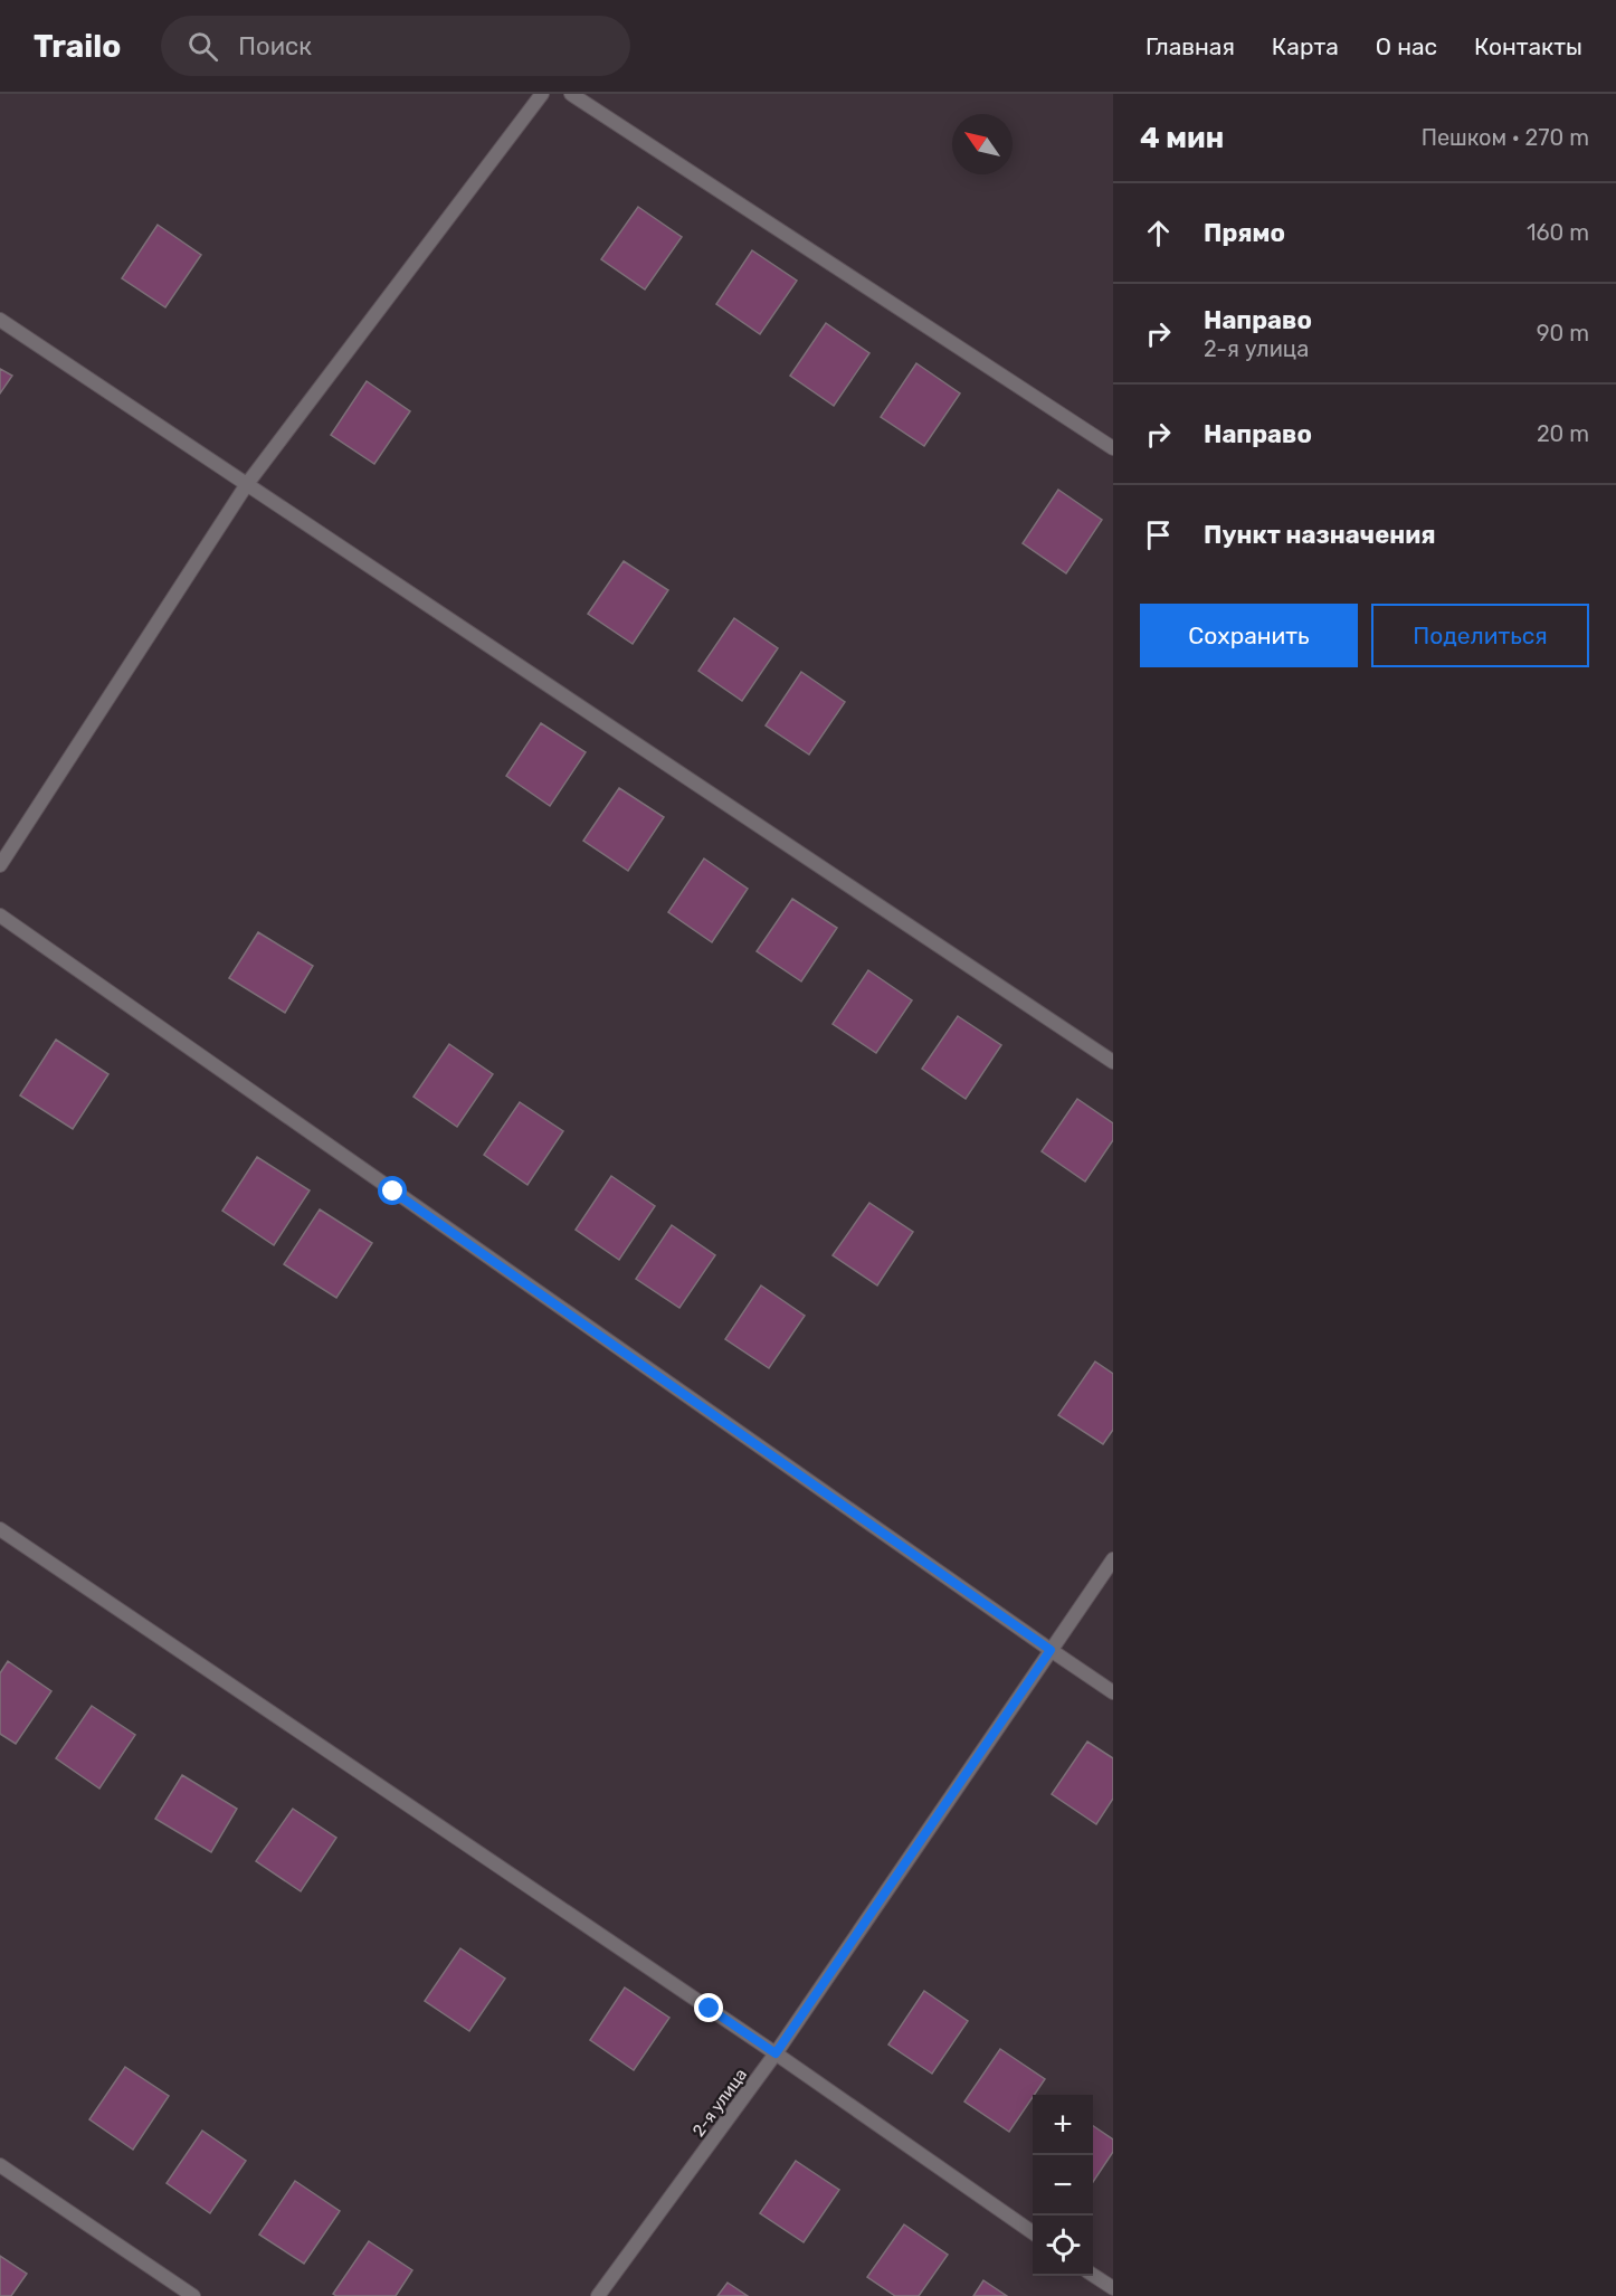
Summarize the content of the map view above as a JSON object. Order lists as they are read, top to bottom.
{
  "streets": {
    "street": ["2-я улица"]
  },
  "north": "top left",
  "page": {
    "header": "Trailo",
    "search": "Поиск",
    "nav": [
      "Главная",
      "Карта",
      "О нас",
      "Контакты"
    ],
    "heading": ["4 мин", "Пешком · 270 m"],
    "list": [
      ["Прямо", "160 m"],
      ["Направо", "2-я улица", "90 m"],
      ["Направо", "20 m"],
      "Пункт назначения"
    ],
    "buttons": ["Сохранить", "Поделиться"],
    "map_buttons": ["+", "−"]
  }
}
